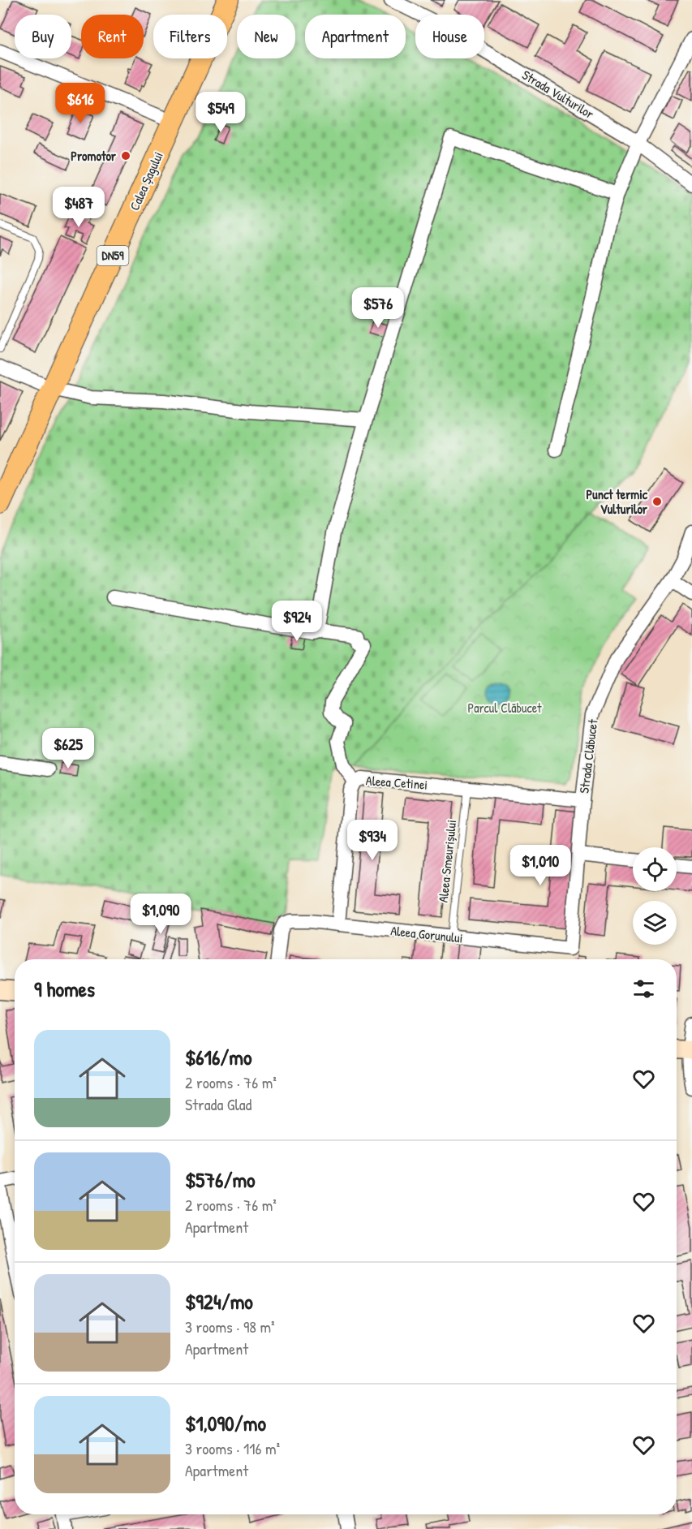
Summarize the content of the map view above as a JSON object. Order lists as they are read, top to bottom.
{
  "streets": {
    "main road": ["Calea Șagului", "DN59"],
    "street": [
      "Strada Vulturilor",
      "Strada Clăbucet",
      "Aleea Cetinei",
      "Aleea Gorunului"
    ],
    "lane": ["Aleea Smeurișului"]
  },
  "crossings": [
    ["Calea Șagului", "DN59"],
    ["Strada Clăbucet", "Aleea Cetinei"],
    ["Strada Clăbucet", "Aleea Gorunului"],
    ["Aleea Cetinei", "Aleea Smeurișului"],
    ["Aleea Cetinei", "Aleea Gorunului"],
    ["Aleea Smeurișului", "Aleea Gorunului"]
  ],
  "parks": ["Parcul Clăbucet"],
  "places": ["Promotor", "Punct termic Vulturilor"],
  "page": {
    "chip": [
      "Buy",
      "Rent",
      "Filters",
      "New",
      "Apartment",
      "House"
    ],
    "price": [
      "$616",
      "$549",
      "$487",
      "$576",
      "$924",
      "$625",
      "$934",
      "$1,010",
      "$1,090"
    ],
    "heading": "9 homes",
    "list": [
      {
        "name": "$616/mo",
        "note": "2 rooms · 76 m² · Strada Glad"
      },
      {
        "name": "$576/mo",
        "note": "2 rooms · 76 m² · Apartment"
      },
      {
        "name": "$924/mo",
        "note": "3 rooms · 98 m² · Apartment"
      },
      {
        "name": "$1,090/mo",
        "note": "3 rooms · 116 m² · Apartment"
      }
    ]
  }
}
